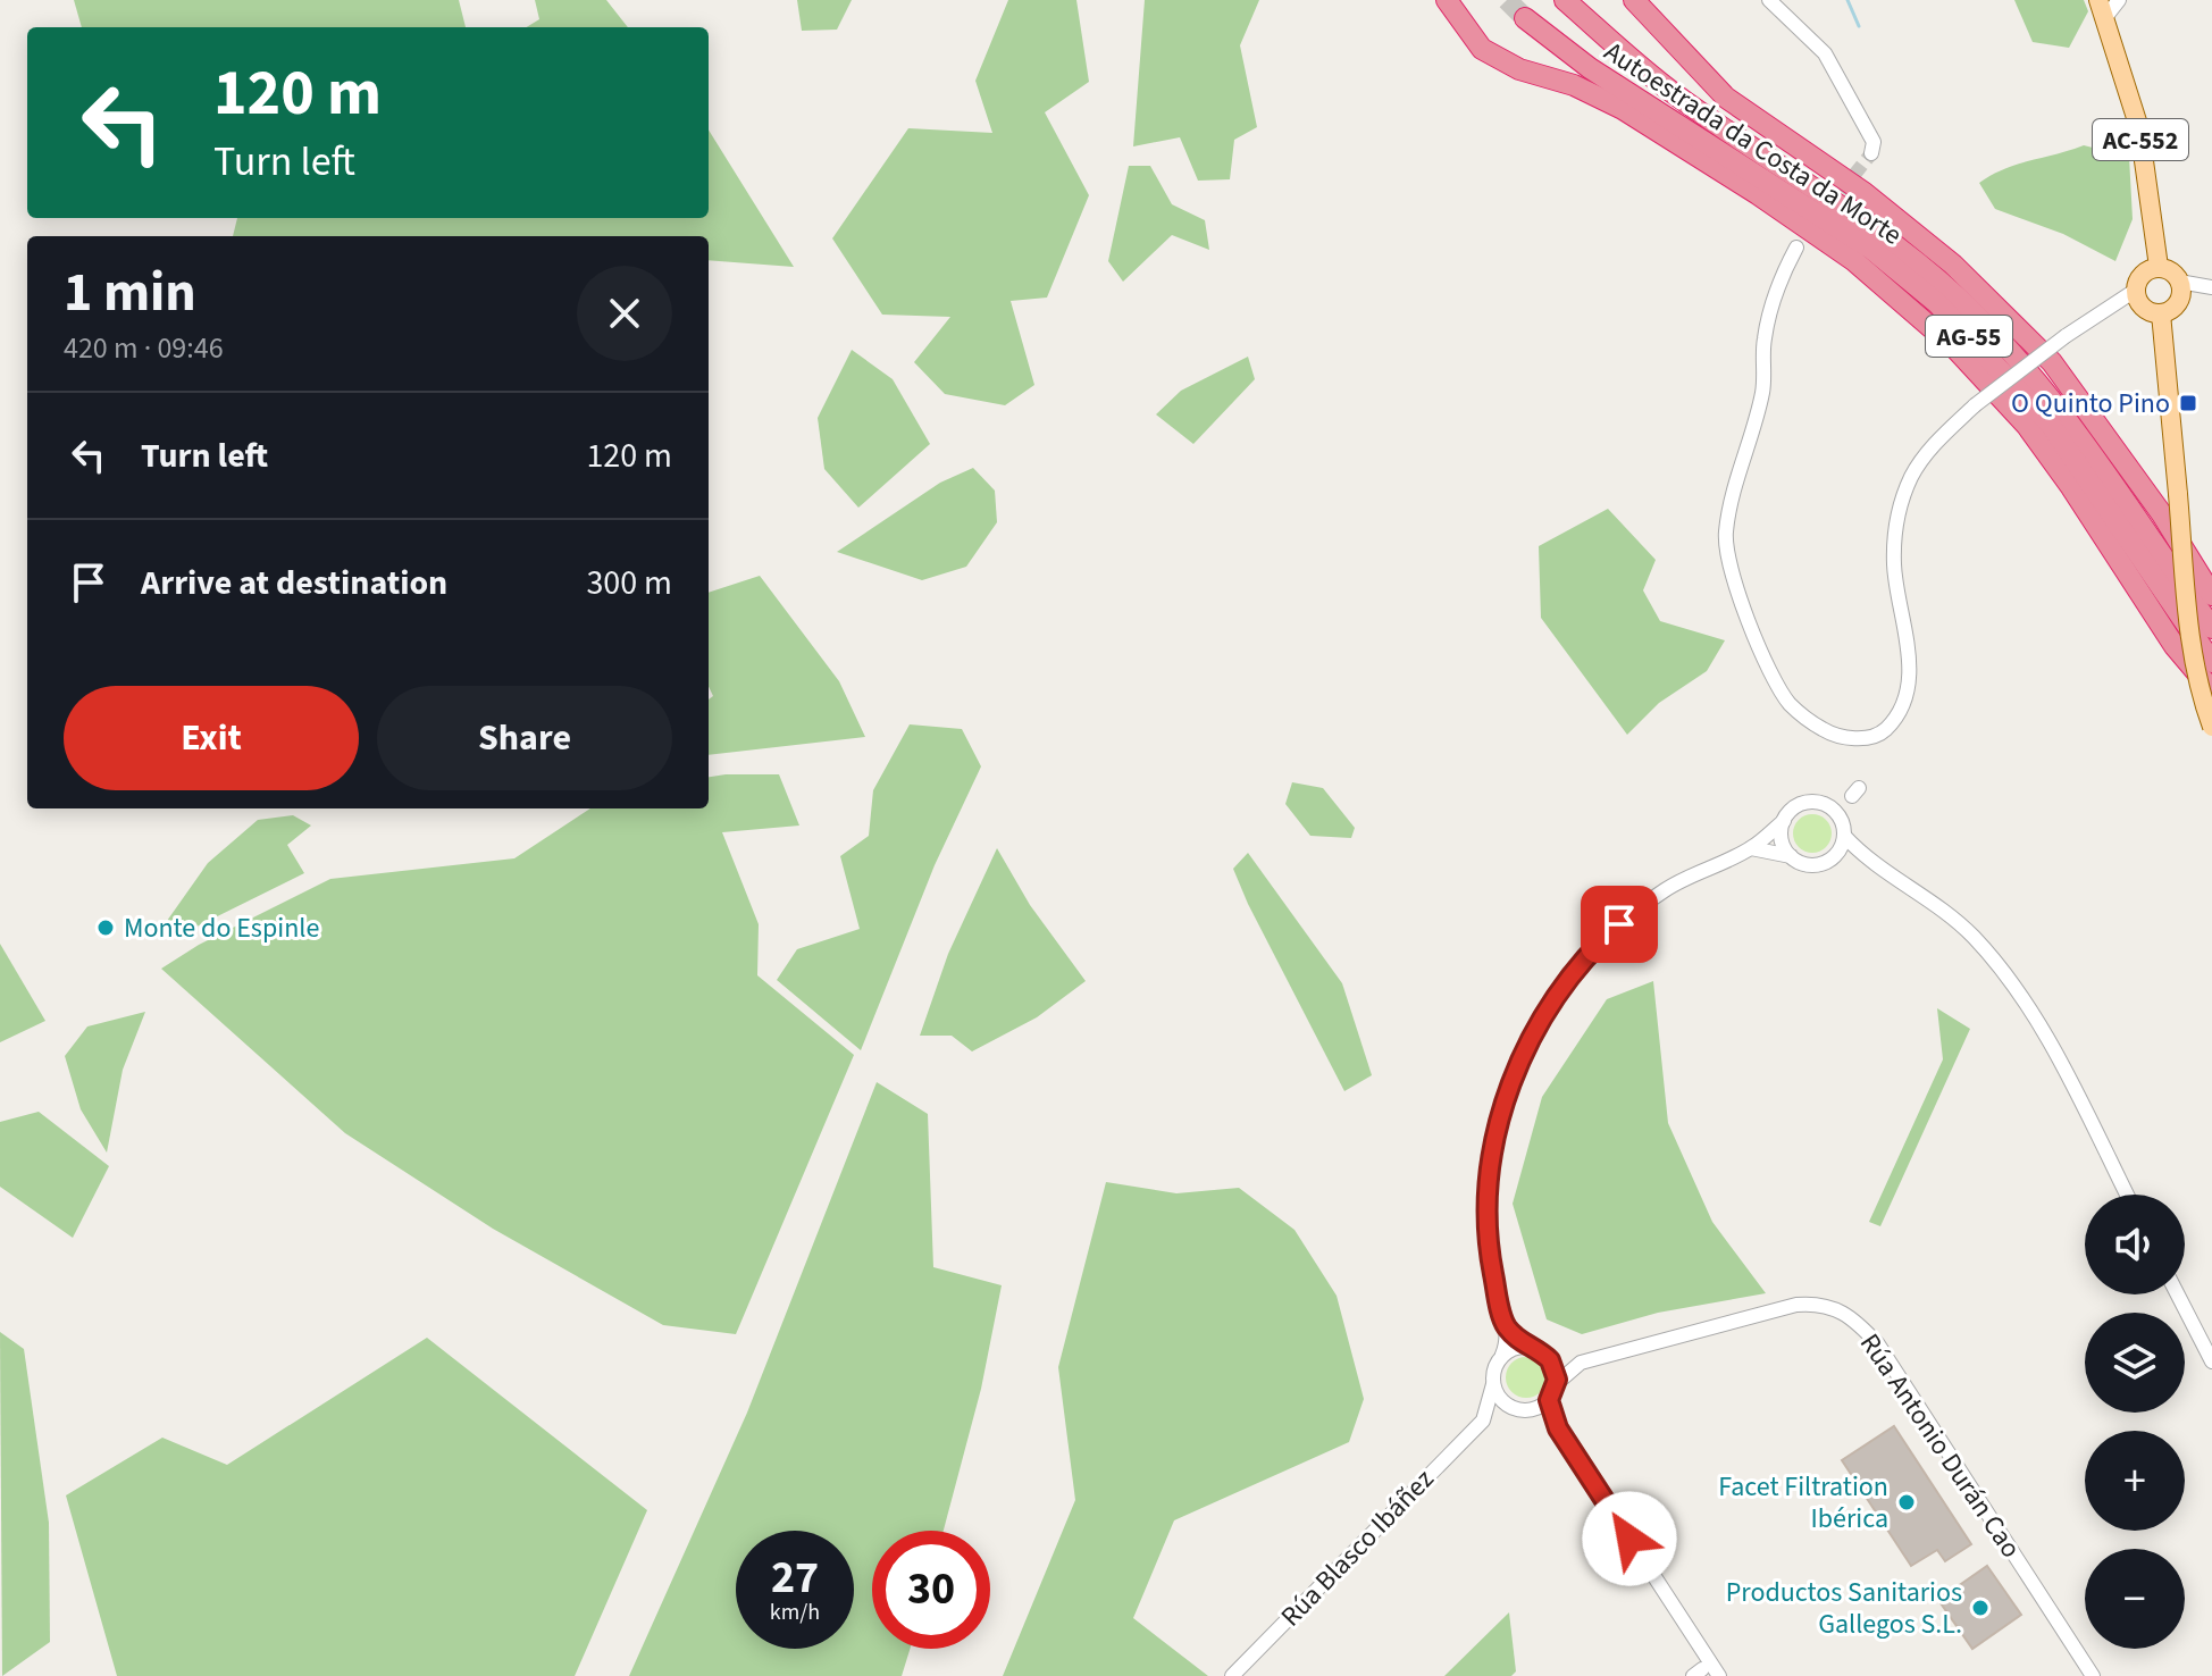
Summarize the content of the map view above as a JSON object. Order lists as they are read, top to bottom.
{
  "streets": {
    "highway": ["Autoestrada da Costa da Morte", "AG-55"],
    "main road": ["AC-552"],
    "street": ["Rúa Antonio Durán Cao", "Rúa Blasco Ibáñez"]
  },
  "crossings": [
    ["Rúa Antonio Durán Cao", "Rúa Blasco Ibáñez"]
  ],
  "places": {
    "transit": ["O Quinto Pino"],
    "other": ["Monte do Espinle", "Facet Filtration Ibérica", "Productos Sanitarios Gallegos S.L."]
  },
  "page": {
    "turn": ["120 m", "Turn left"],
    "heading": ["1 min", "420 m · 09:46"],
    "list": [
      {
        "name": "Turn left",
        "value": "120 m"
      },
      {
        "name": "Arrive at destination",
        "value": "300 m"
      }
    ],
    "buttons": ["Exit", "Share"],
    "map_buttons": ["+", "−"],
    "speed": "27 km/h",
    "limit": "30"
  }
}
